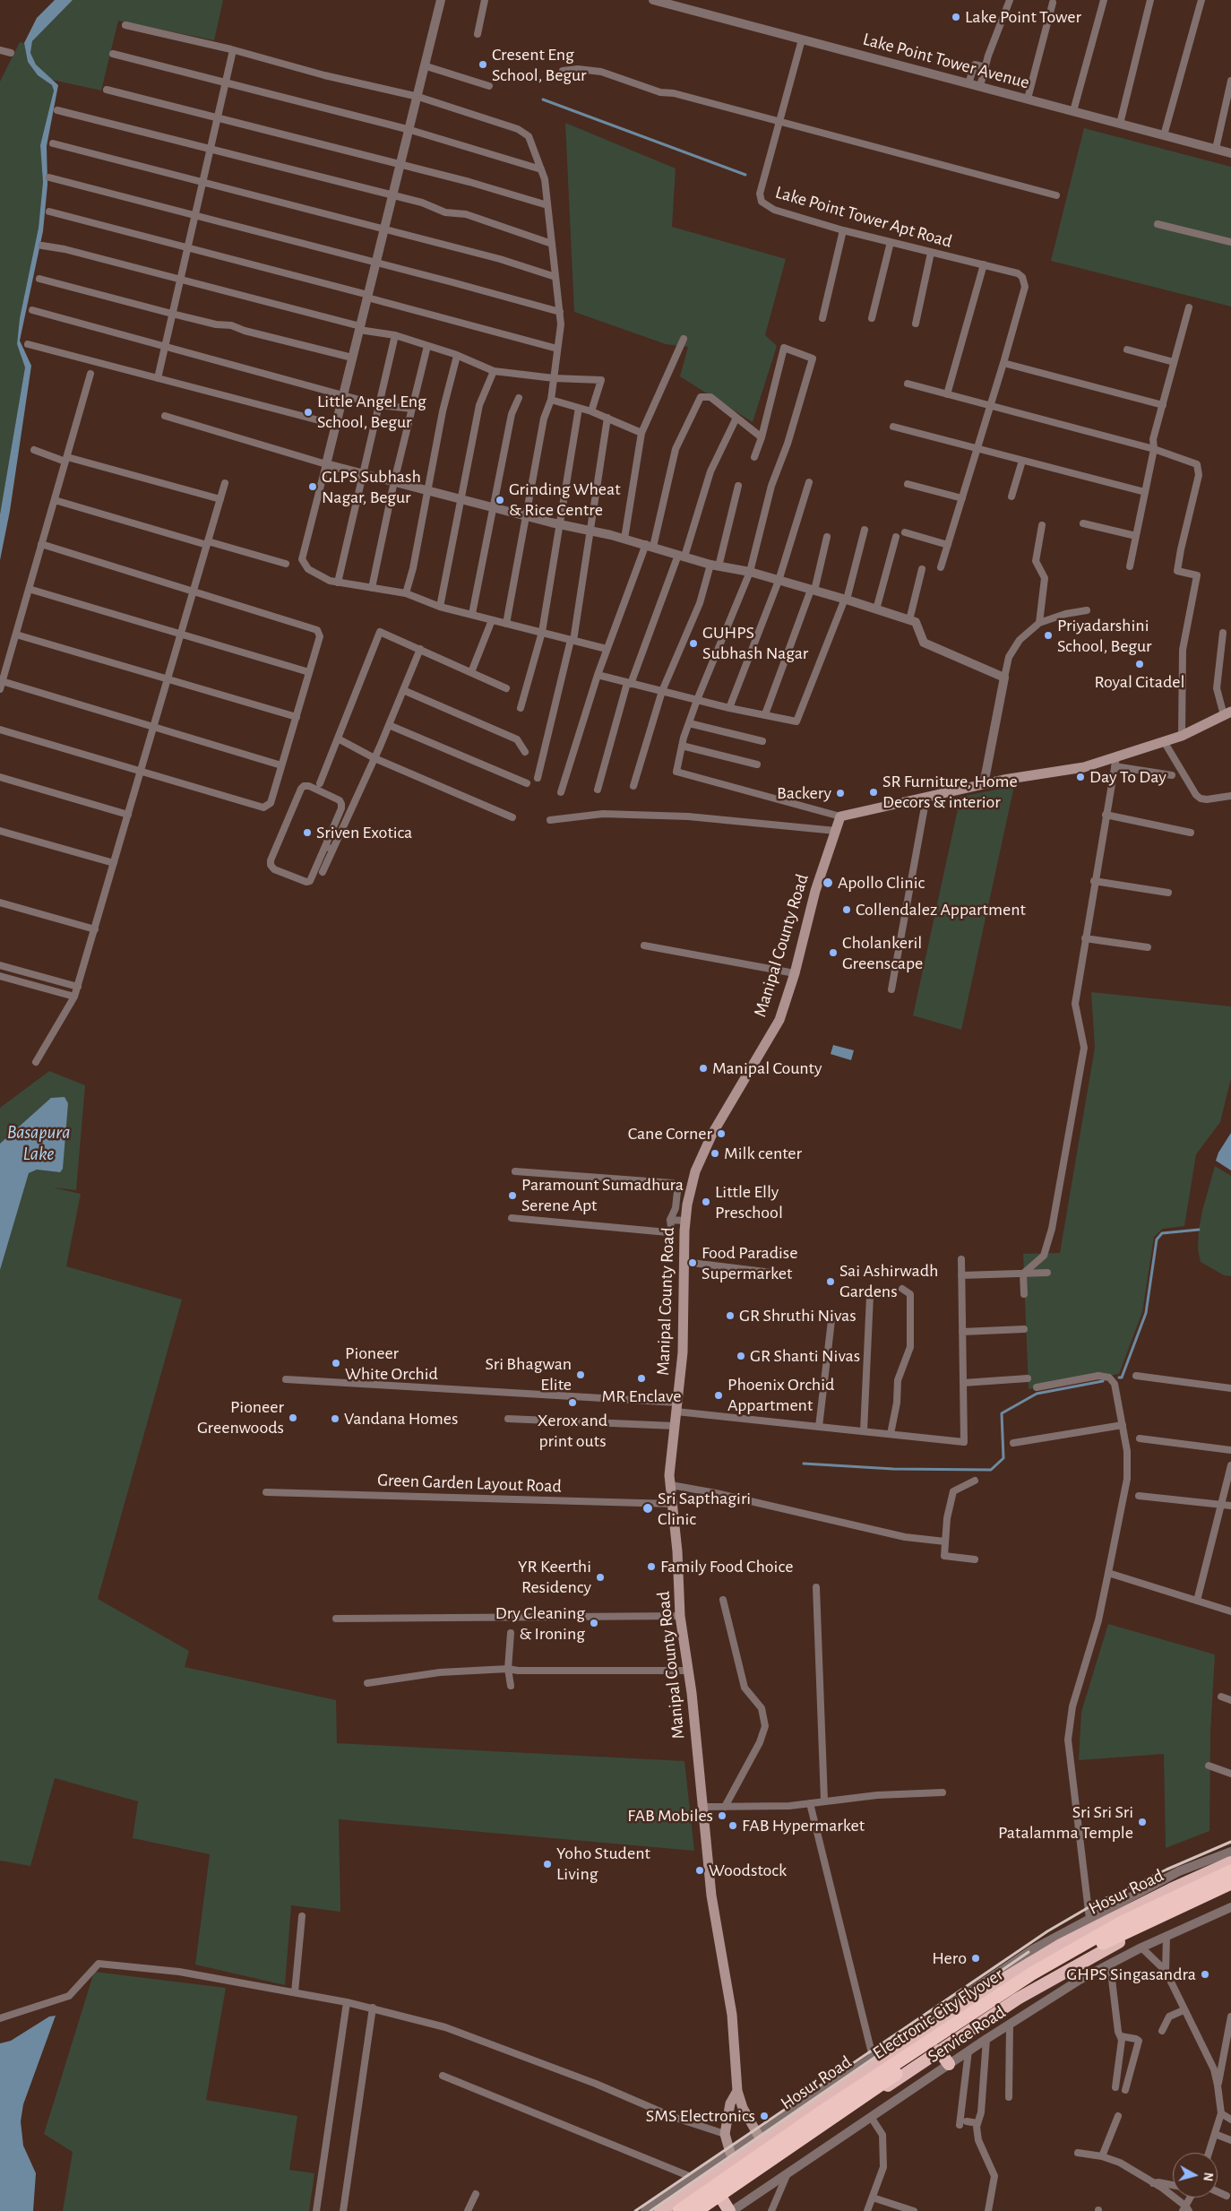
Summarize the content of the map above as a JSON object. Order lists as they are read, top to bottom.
{
  "streets": {
    "highway": ["Hosur Road", "Electronic City Flyover"],
    "main road": ["Manipal County Road"],
    "street": [
      "Lake Point Tower Avenue",
      "Lake Point Tower Apt Road",
      "Green Garden Layout Road",
      "Service Road"
    ]
  },
  "crossings": [
    ["Lake Point Tower Avenue", "Lake Point Tower Apt Road"],
    ["Manipal County Road", "Green Garden Layout Road"],
    ["Manipal County Road", "Hosur Road"]
  ],
  "water": ["Basapura Lake"],
  "places": [
    "Lake Point Tower",
    "Cresent Eng School, Begur",
    "Little Angel Eng School, Begur",
    "GLPS Subhash Nagar, Begur",
    "Grinding Wheat & Rice Centre",
    "Priyadarshini School, Begur",
    "GUHPS Subhash Nagar",
    "Royal Citadel",
    "Day To Day",
    "SR Furniture, Home Decors & interior",
    "Backery",
    "Sriven Exotica",
    "Apollo Clinic",
    "Collendalez Appartment",
    "Cholankeril Greenscape",
    "Manipal County",
    "Cane Corner",
    "Milk center",
    "Paramount Sumadhura Serene Apt",
    "Little Elly Preschool",
    "Food Paradise Supermarket",
    "Sai Ashirwadh Gardens",
    "GR Shruthi Nivas",
    "GR Shanti Nivas",
    "Pioneer White Orchid",
    "Sri Bhagwan Elite",
    "MR Enclave",
    "Phoenix Orchid Appartment",
    "Xerox and print outs",
    "Pioneer Greenwoods",
    "Vandana Homes",
    "Sri Sapthagiri Clinic",
    "Family Food Choice",
    "YR Keerthi Residency",
    "Dry Cleaning & Ironing",
    "FAB Mobiles",
    "Sri Sri Sri Patalamma Temple",
    "FAB Hypermarket",
    "Yoho Student Living",
    "Woodstock",
    "Hero",
    "GHPS Singasandra",
    "SMS Electronics"
  ],
  "north": "right"
}
